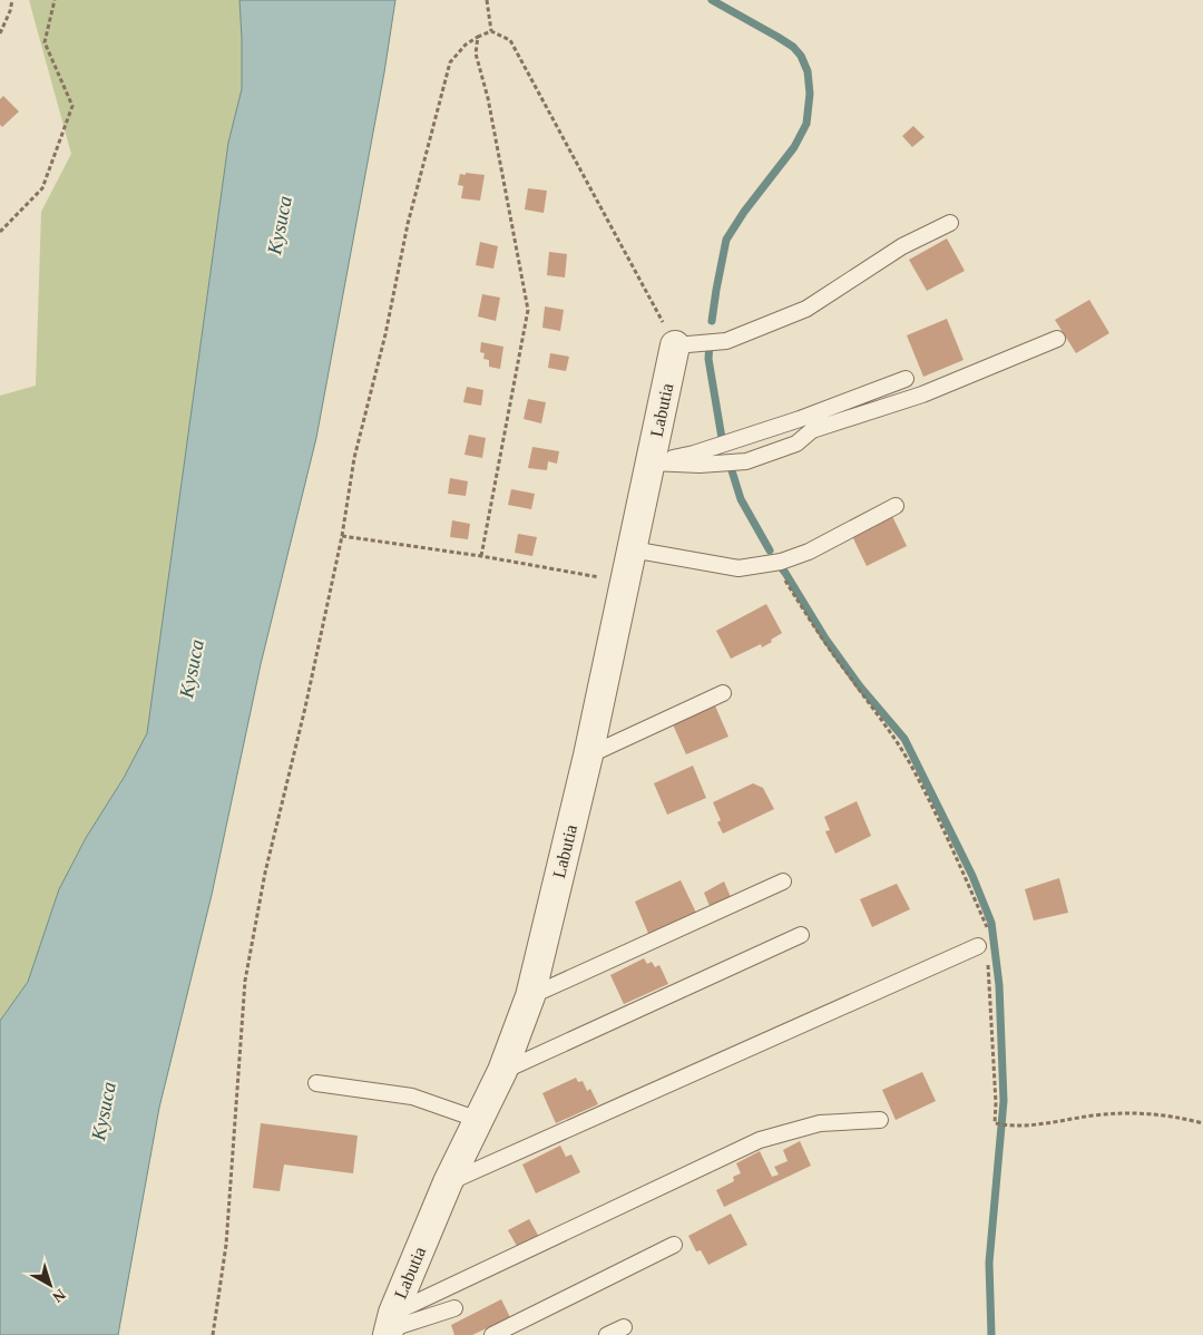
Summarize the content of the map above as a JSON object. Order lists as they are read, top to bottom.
{
  "streets": {
    "street": ["Labutia"]
  },
  "water": ["Kysuca"],
  "north": "bottom right"
}
